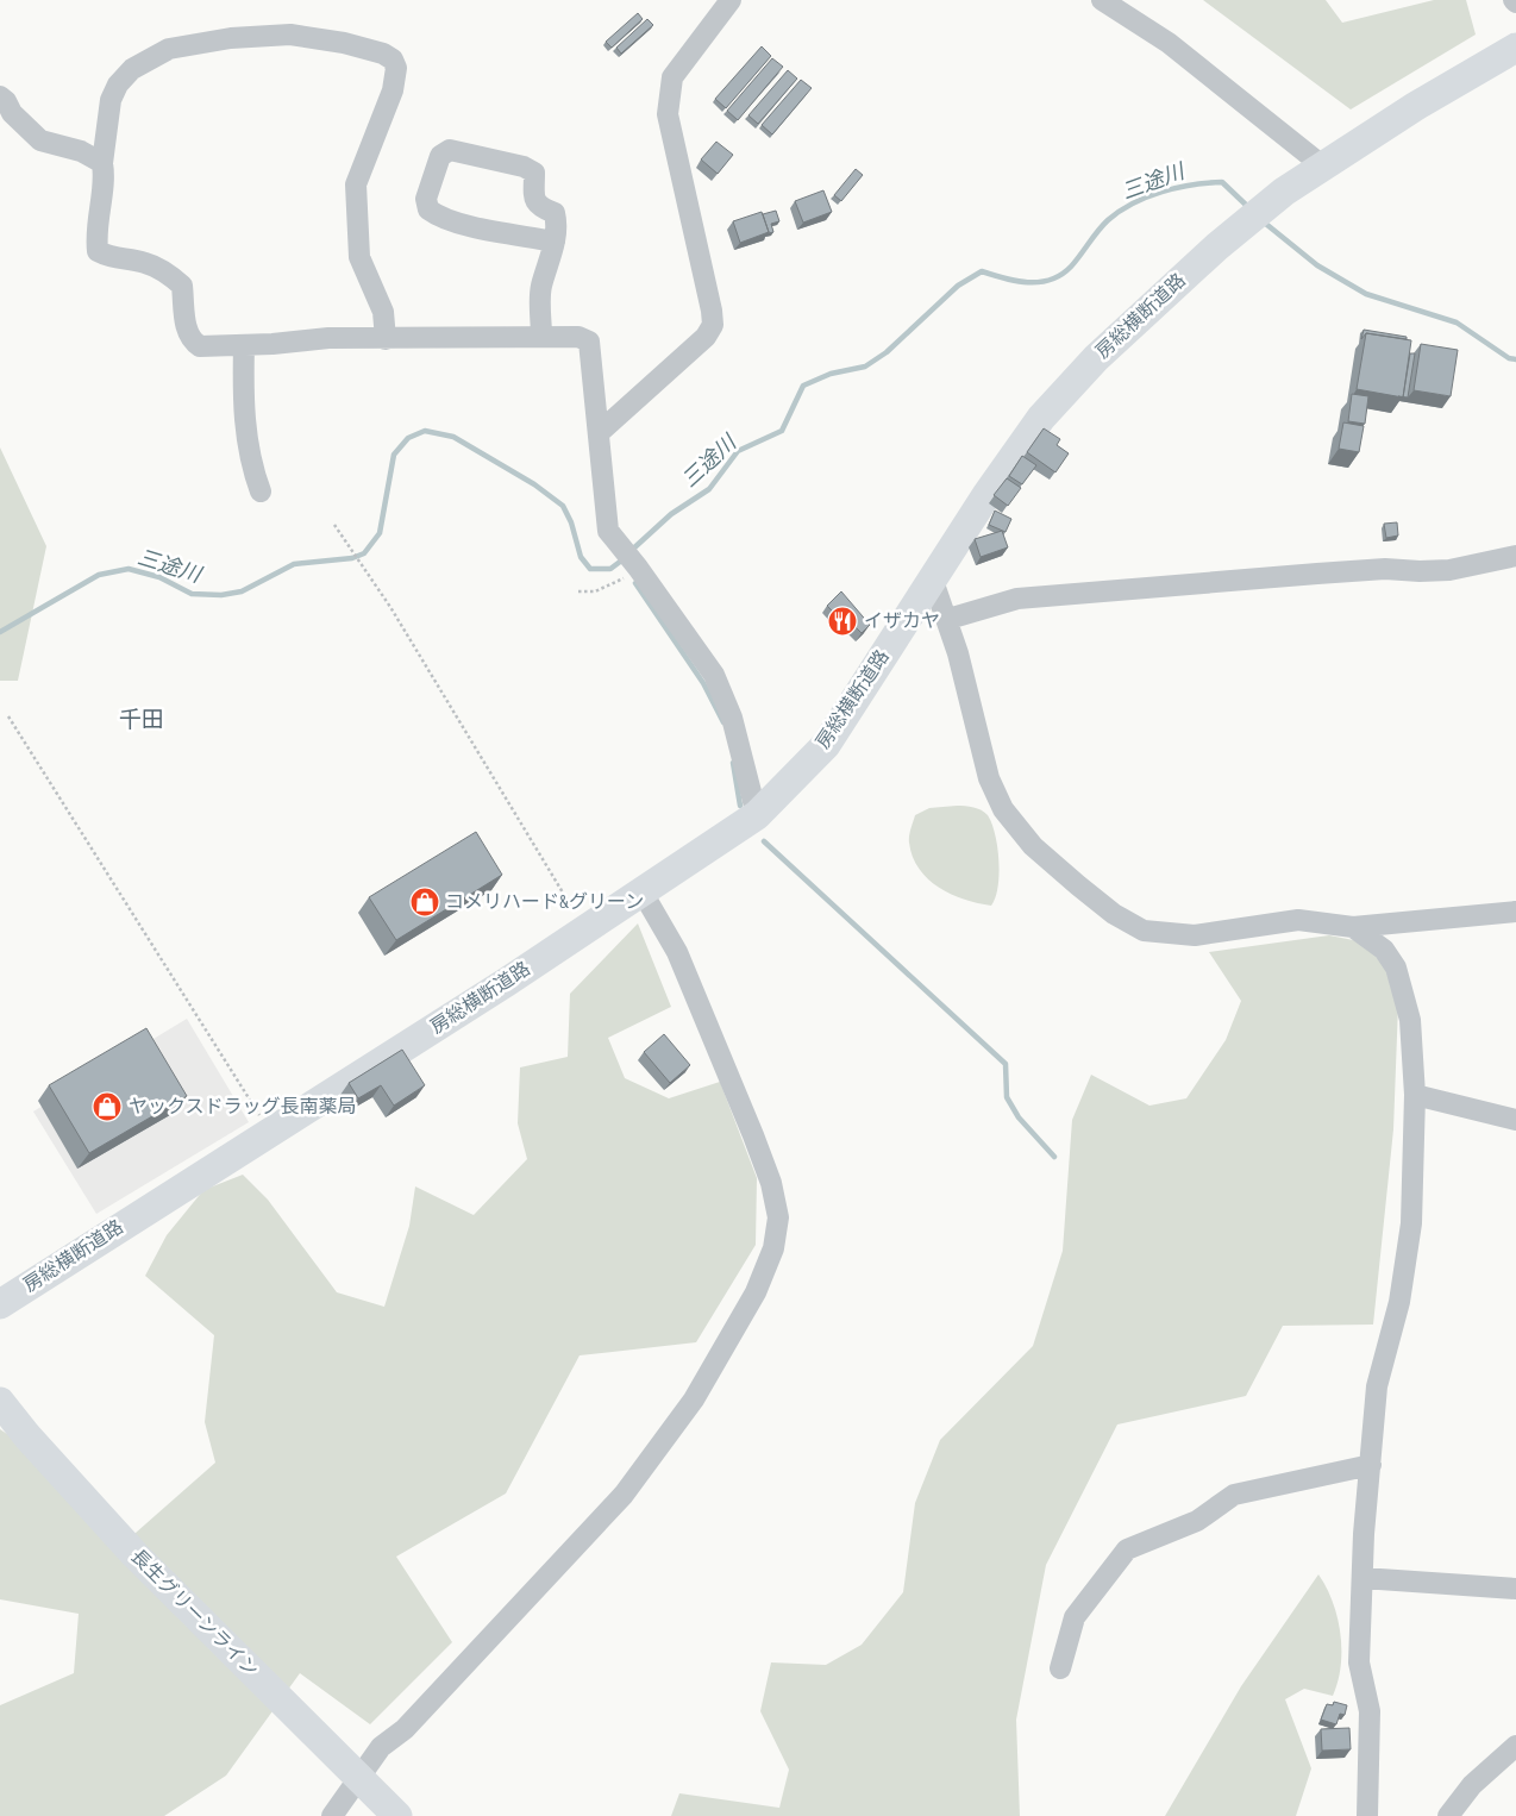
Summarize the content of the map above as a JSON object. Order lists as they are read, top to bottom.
{
  "streets": {
    "highway": ["房総横断道路", "長生グリーンライン"]
  },
  "districts": ["千田"],
  "water": ["三途川"],
  "places": {
    "restaurant": ["イザカヤ"],
    "shop": ["コメリハード&グリーン", "ヤックスドラッグ長南薬局"]
  }
}
